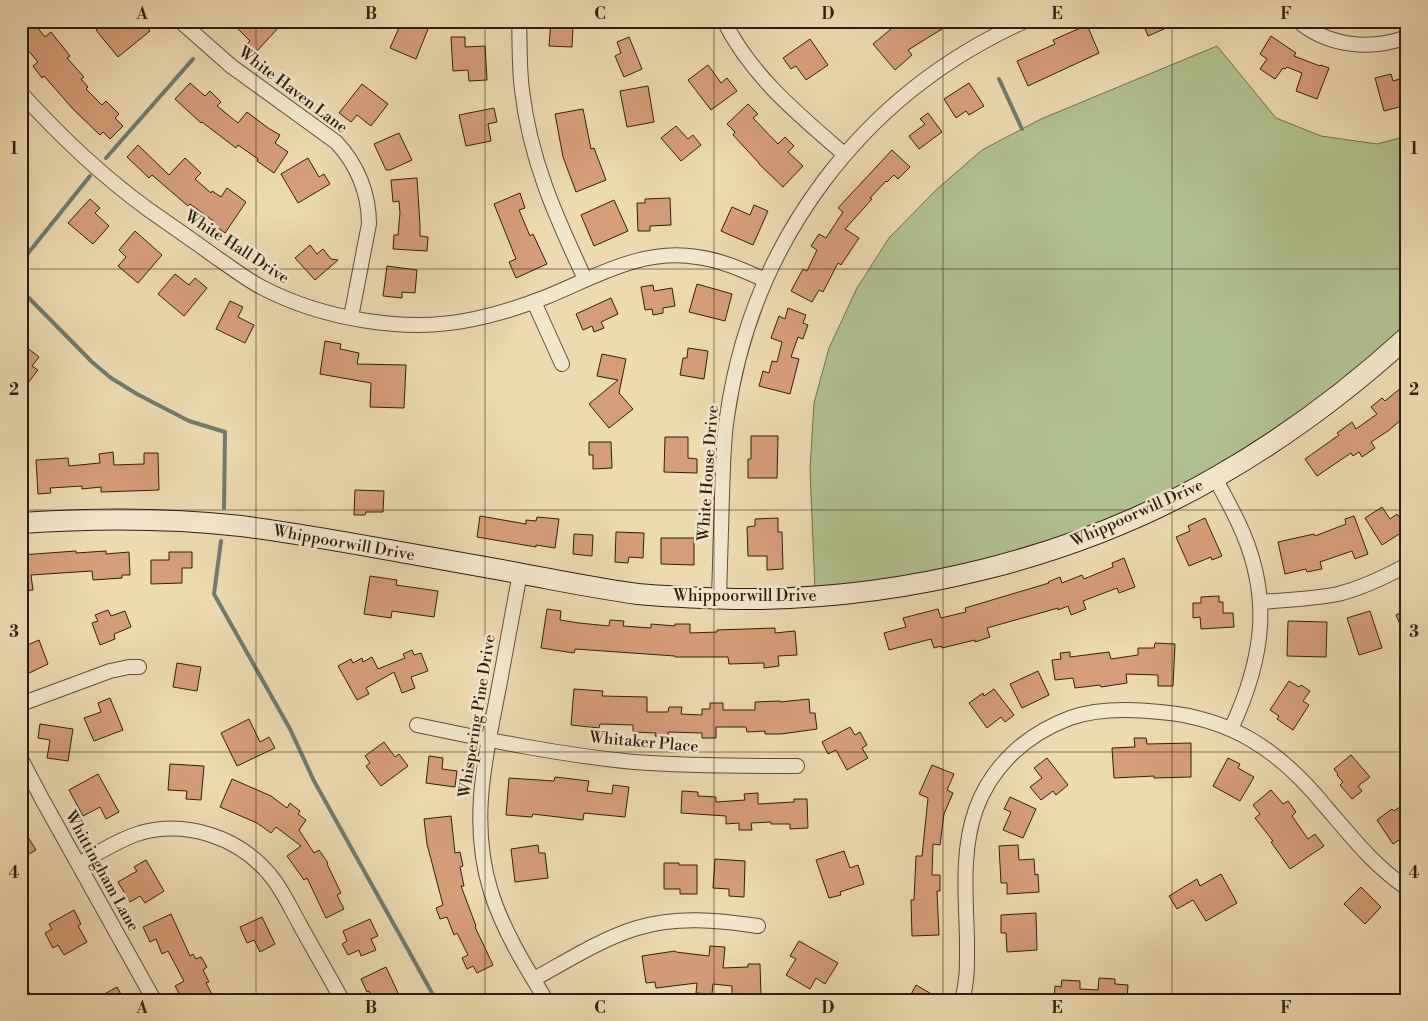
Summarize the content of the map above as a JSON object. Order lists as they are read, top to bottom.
{
  "streets": {
    "street": [
      "White Haven Lane",
      "White Hall Drive",
      "White House Drive",
      "Whippoorwill Drive",
      "Whispering Pine Drive",
      "Whitaker Place",
      "Whittingham Lane"
    ]
  },
  "crossings": [
    ["White Haven Lane", "White Hall Drive"],
    ["White Hall Drive", "White House Drive"],
    ["White House Drive", "Whippoorwill Drive"],
    ["Whippoorwill Drive", "Whispering Pine Drive"],
    ["Whispering Pine Drive", "Whitaker Place"]
  ],
  "grid": {
    "columns": [
      "A",
      "B",
      "C",
      "D",
      "E",
      "F"
    ],
    "rows": [
      "1",
      "2",
      "3",
      "4"
    ]
  }
}
